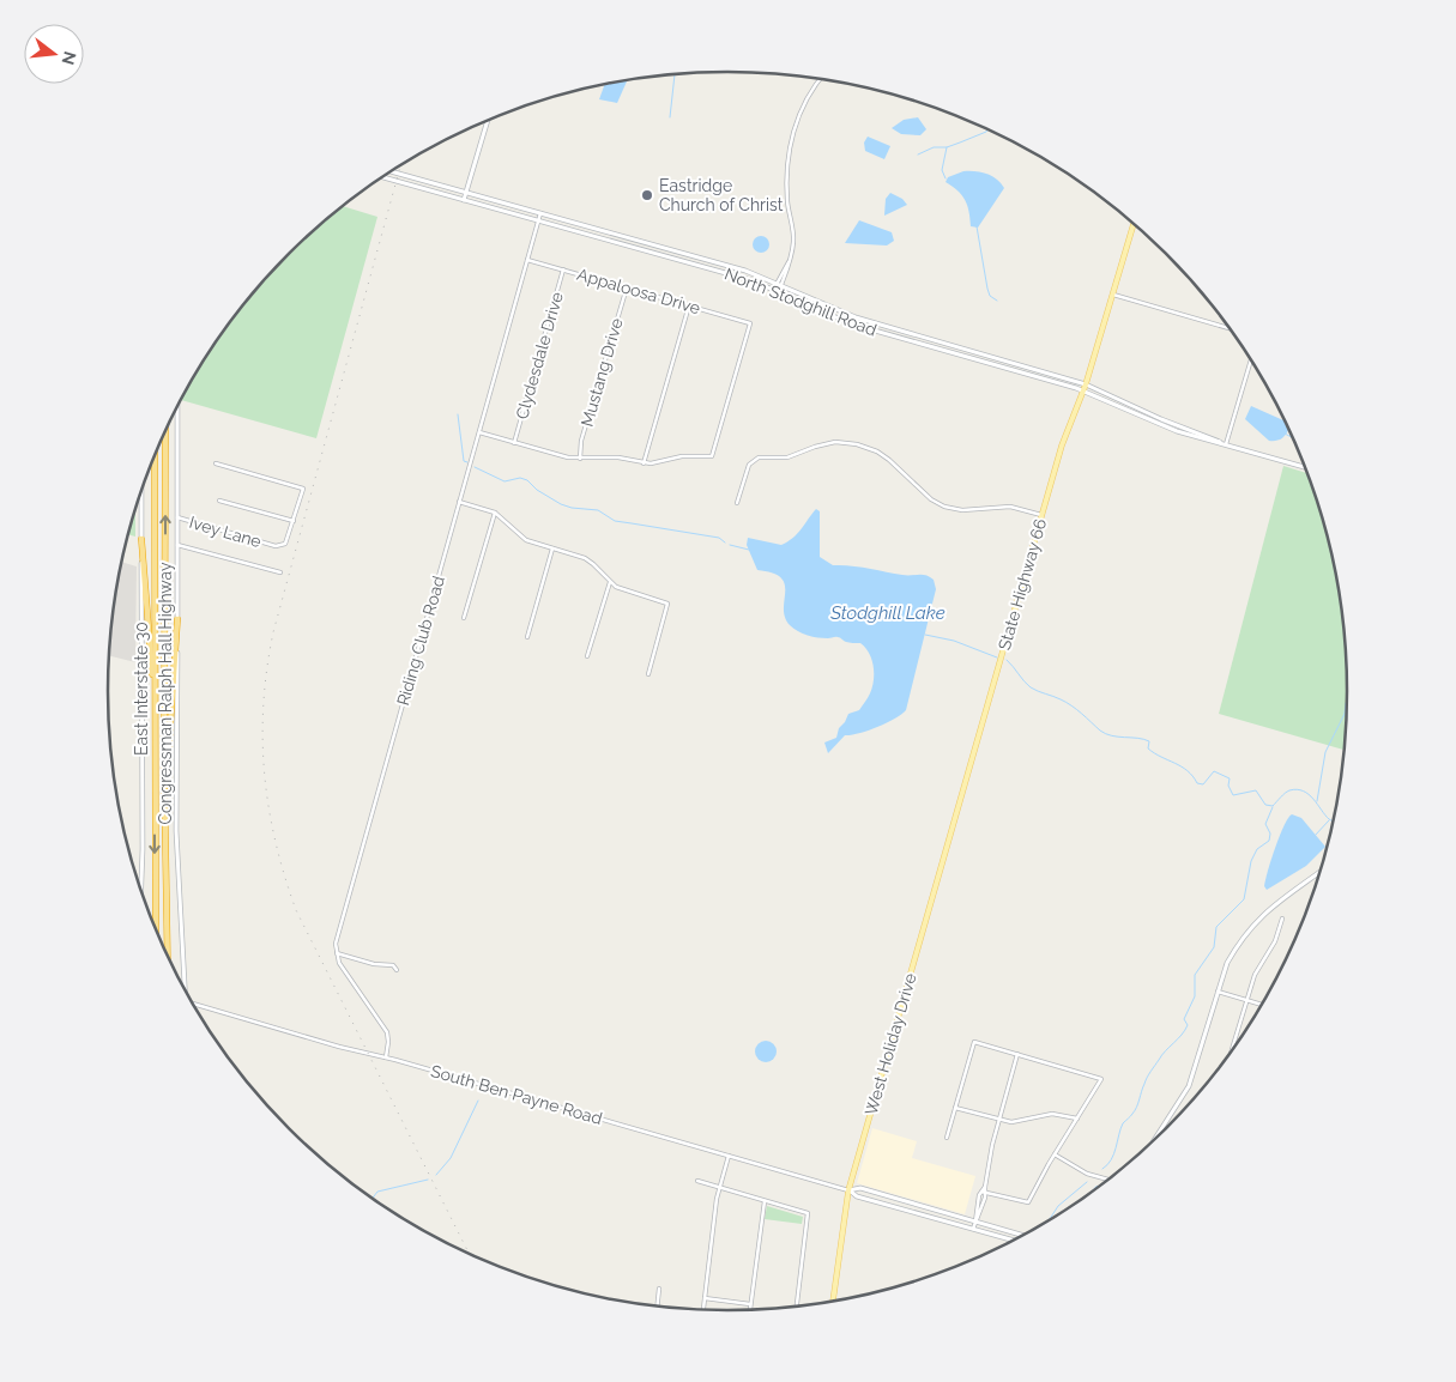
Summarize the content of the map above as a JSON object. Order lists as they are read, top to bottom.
{
  "streets": {
    "highway": ["Congressman Ralph Hall Highway"],
    "main road": [
      "North Stodghill Road",
      "State Highway 66",
      "East Interstate 30",
      "West Holiday Drive"
    ],
    "street": [
      "Appaloosa Drive",
      "Clydesdale Drive",
      "Mustang Drive",
      "Ivey Lane",
      "Riding Club Road",
      "South Ben Payne Road"
    ]
  },
  "crossings": [
    ["Appaloosa Drive", "Clydesdale Drive"],
    ["Appaloosa Drive", "Mustang Drive"],
    ["Appaloosa Drive", "Riding Club Road"],
    ["North Stodghill Road", "State Highway 66"],
    ["North Stodghill Road", "Riding Club Road"],
    ["State Highway 66", "West Holiday Drive"],
    ["West Holiday Drive", "South Ben Payne Road"]
  ],
  "water": ["Stodghill Lake"],
  "places": ["Eastridge Church of Christ"],
  "north": "right"
}
